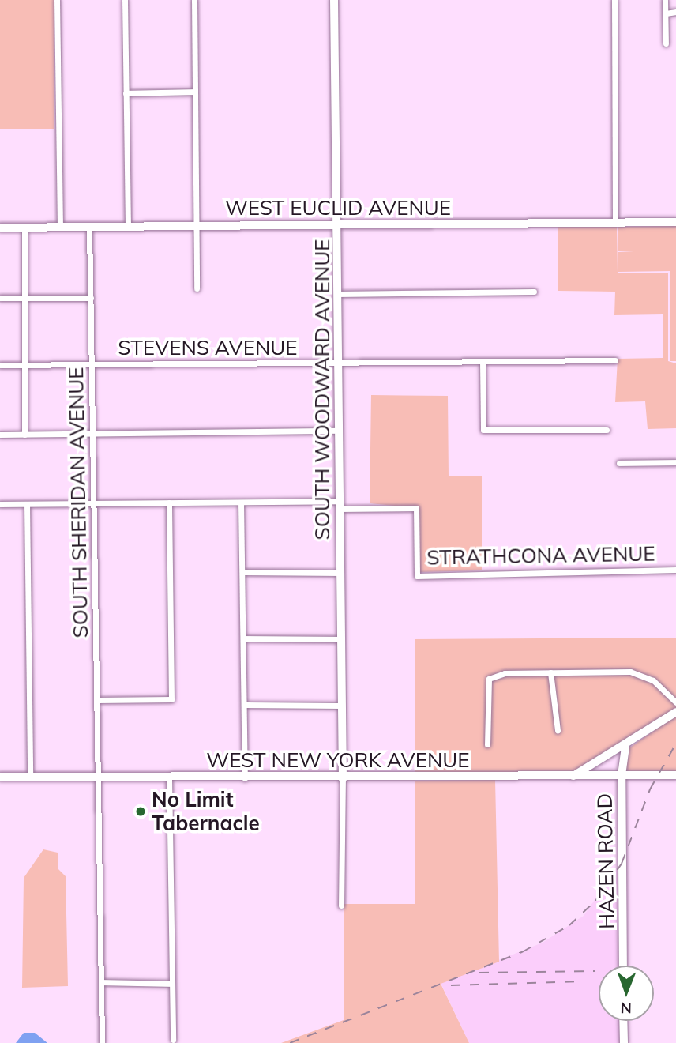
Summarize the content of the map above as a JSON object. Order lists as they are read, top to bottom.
{
  "streets": {
    "main road": ["WEST NEW YORK AVENUE"],
    "street": [
      "WEST EUCLID AVENUE",
      "STEVENS AVENUE",
      "SOUTH WOODWARD AVENUE",
      "SOUTH SHERIDAN AVENUE",
      "STRATHCONA AVENUE",
      "HAZEN ROAD"
    ]
  },
  "crossings": [
    ["WEST EUCLID AVENUE", "SOUTH WOODWARD AVENUE"],
    ["WEST EUCLID AVENUE", "SOUTH SHERIDAN AVENUE"],
    ["STEVENS AVENUE", "SOUTH WOODWARD AVENUE"],
    ["STEVENS AVENUE", "SOUTH SHERIDAN AVENUE"],
    ["SOUTH WOODWARD AVENUE", "STRATHCONA AVENUE"],
    ["SOUTH WOODWARD AVENUE", "WEST NEW YORK AVENUE"],
    ["SOUTH SHERIDAN AVENUE", "WEST NEW YORK AVENUE"],
    ["WEST NEW YORK AVENUE", "HAZEN ROAD"]
  ],
  "places": ["No Limit Tabernacle"],
  "north": "bottom"
}
